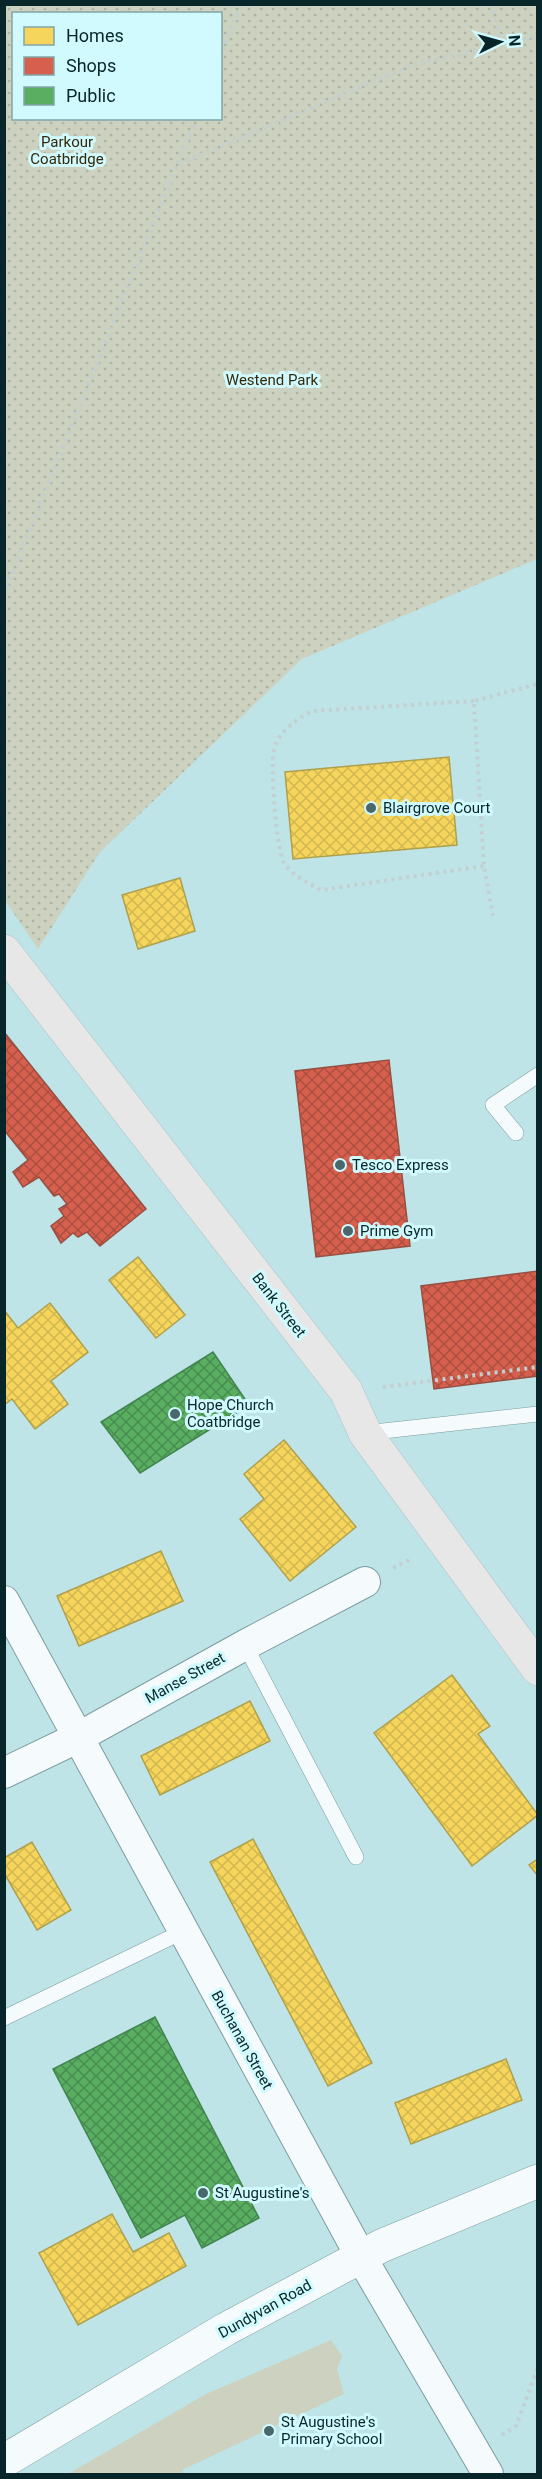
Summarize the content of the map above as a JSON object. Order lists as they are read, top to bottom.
{
  "streets": {
    "main road": ["Bank Street", "Dundyvan Road"],
    "street": ["Manse Street", "Buchanan Street"]
  },
  "crossings": [
    ["Manse Street", "Buchanan Street"],
    ["Buchanan Street", "Dundyvan Road"]
  ],
  "parks": ["Parkour Coatbridge", "Westend Park"],
  "places": [
    "Blairgrove Court",
    "Tesco Express",
    "Prime Gym",
    "Hope Church Coatbridge",
    "St Augustine's",
    "St Augustine's Primary School"
  ],
  "legend": ["Homes", "Shops", "Public"],
  "north": "right"
}
